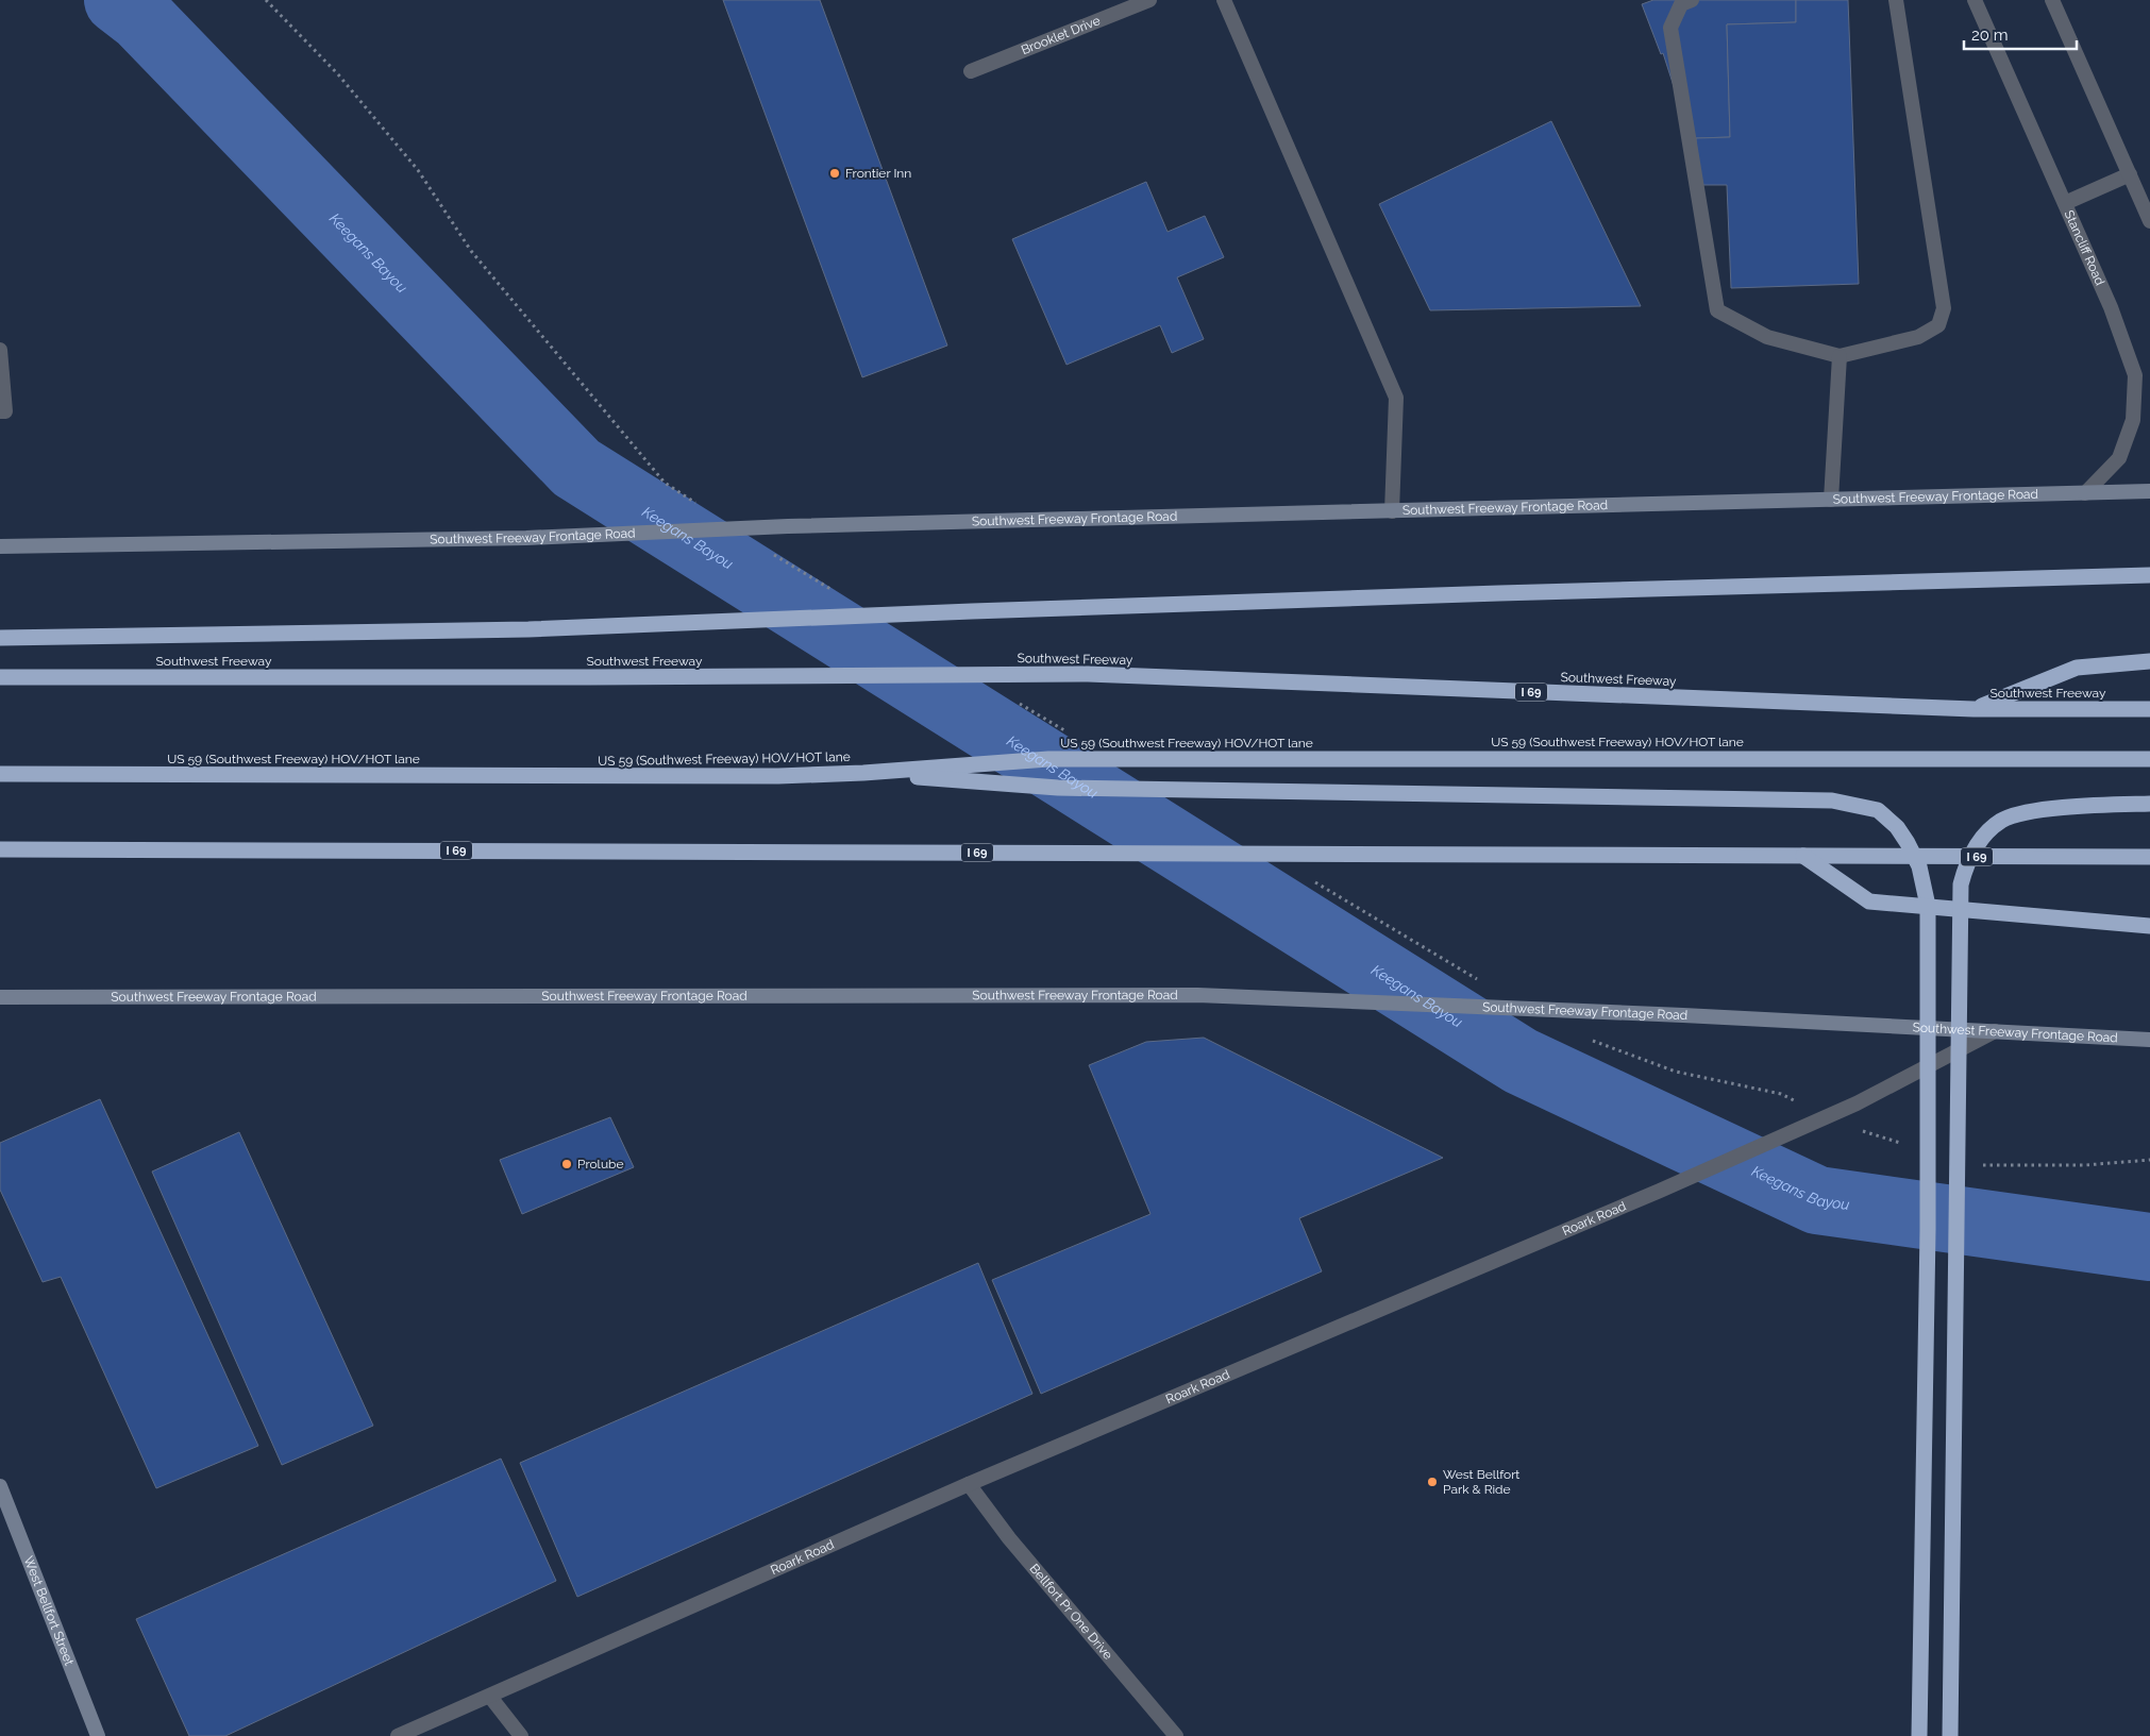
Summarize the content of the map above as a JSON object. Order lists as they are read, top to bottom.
{
  "streets": {
    "highway": ["Southwest Freeway", "I 69", "US 59 (Southwest Freeway) HOV/HOT lane"],
    "main road": ["Southwest Freeway Frontage Road", "West Bellfort Street"],
    "street": [
      "Brooklet Drive",
      "Stancliff Road",
      "Roark Road",
      "Bellfort Pr One Drive"
    ]
  },
  "crossings": [
    ["Stancliff Road", "Southwest Freeway Frontage Road"],
    ["Southwest Freeway Frontage Road", "Roark Road"],
    ["Roark Road", "Bellfort Pr One Drive"]
  ],
  "water": ["Keegans Bayou"],
  "places": ["Frontier Inn", "Prolube", "West Bellfort Park & Ride"],
  "scale_bar": "20 m"
}
